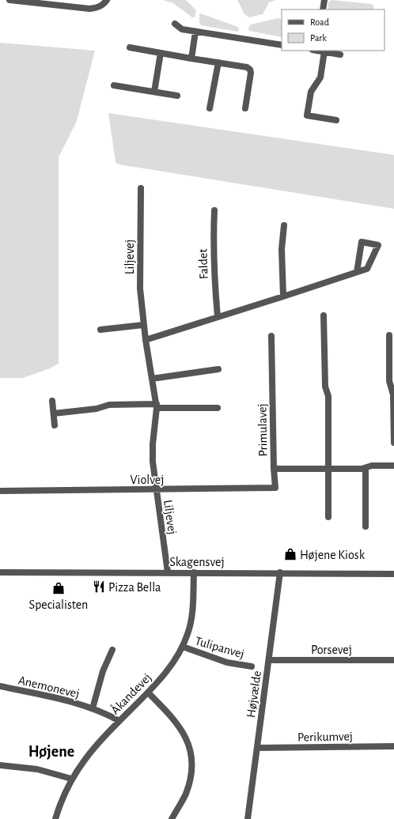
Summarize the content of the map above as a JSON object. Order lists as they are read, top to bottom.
{
  "streets": {
    "street": [
      "Liljevej",
      "Faldet",
      "Primulavej",
      "Violvej",
      "Skagensvej",
      "Tulipanvej",
      "Porsevej",
      "Anemonevej",
      "Åkandevej",
      "Højvælde",
      "Perikumvej"
    ]
  },
  "crossings": [
    ["Liljevej", "Violvej"],
    ["Liljevej", "Skagensvej"],
    ["Primulavej", "Violvej"],
    ["Skagensvej", "Åkandevej"],
    ["Skagensvej", "Højvælde"],
    ["Tulipanvej", "Åkandevej"],
    ["Porsevej", "Højvælde"],
    ["Anemonevej", "Åkandevej"],
    ["Højvælde", "Perikumvej"]
  ],
  "districts": ["Højene"],
  "places": {
    "shop": ["Højene Kiosk", "Specialisten"],
    "restaurant": ["Pizza Bella"]
  },
  "legend": ["Road", "Park"]
}
